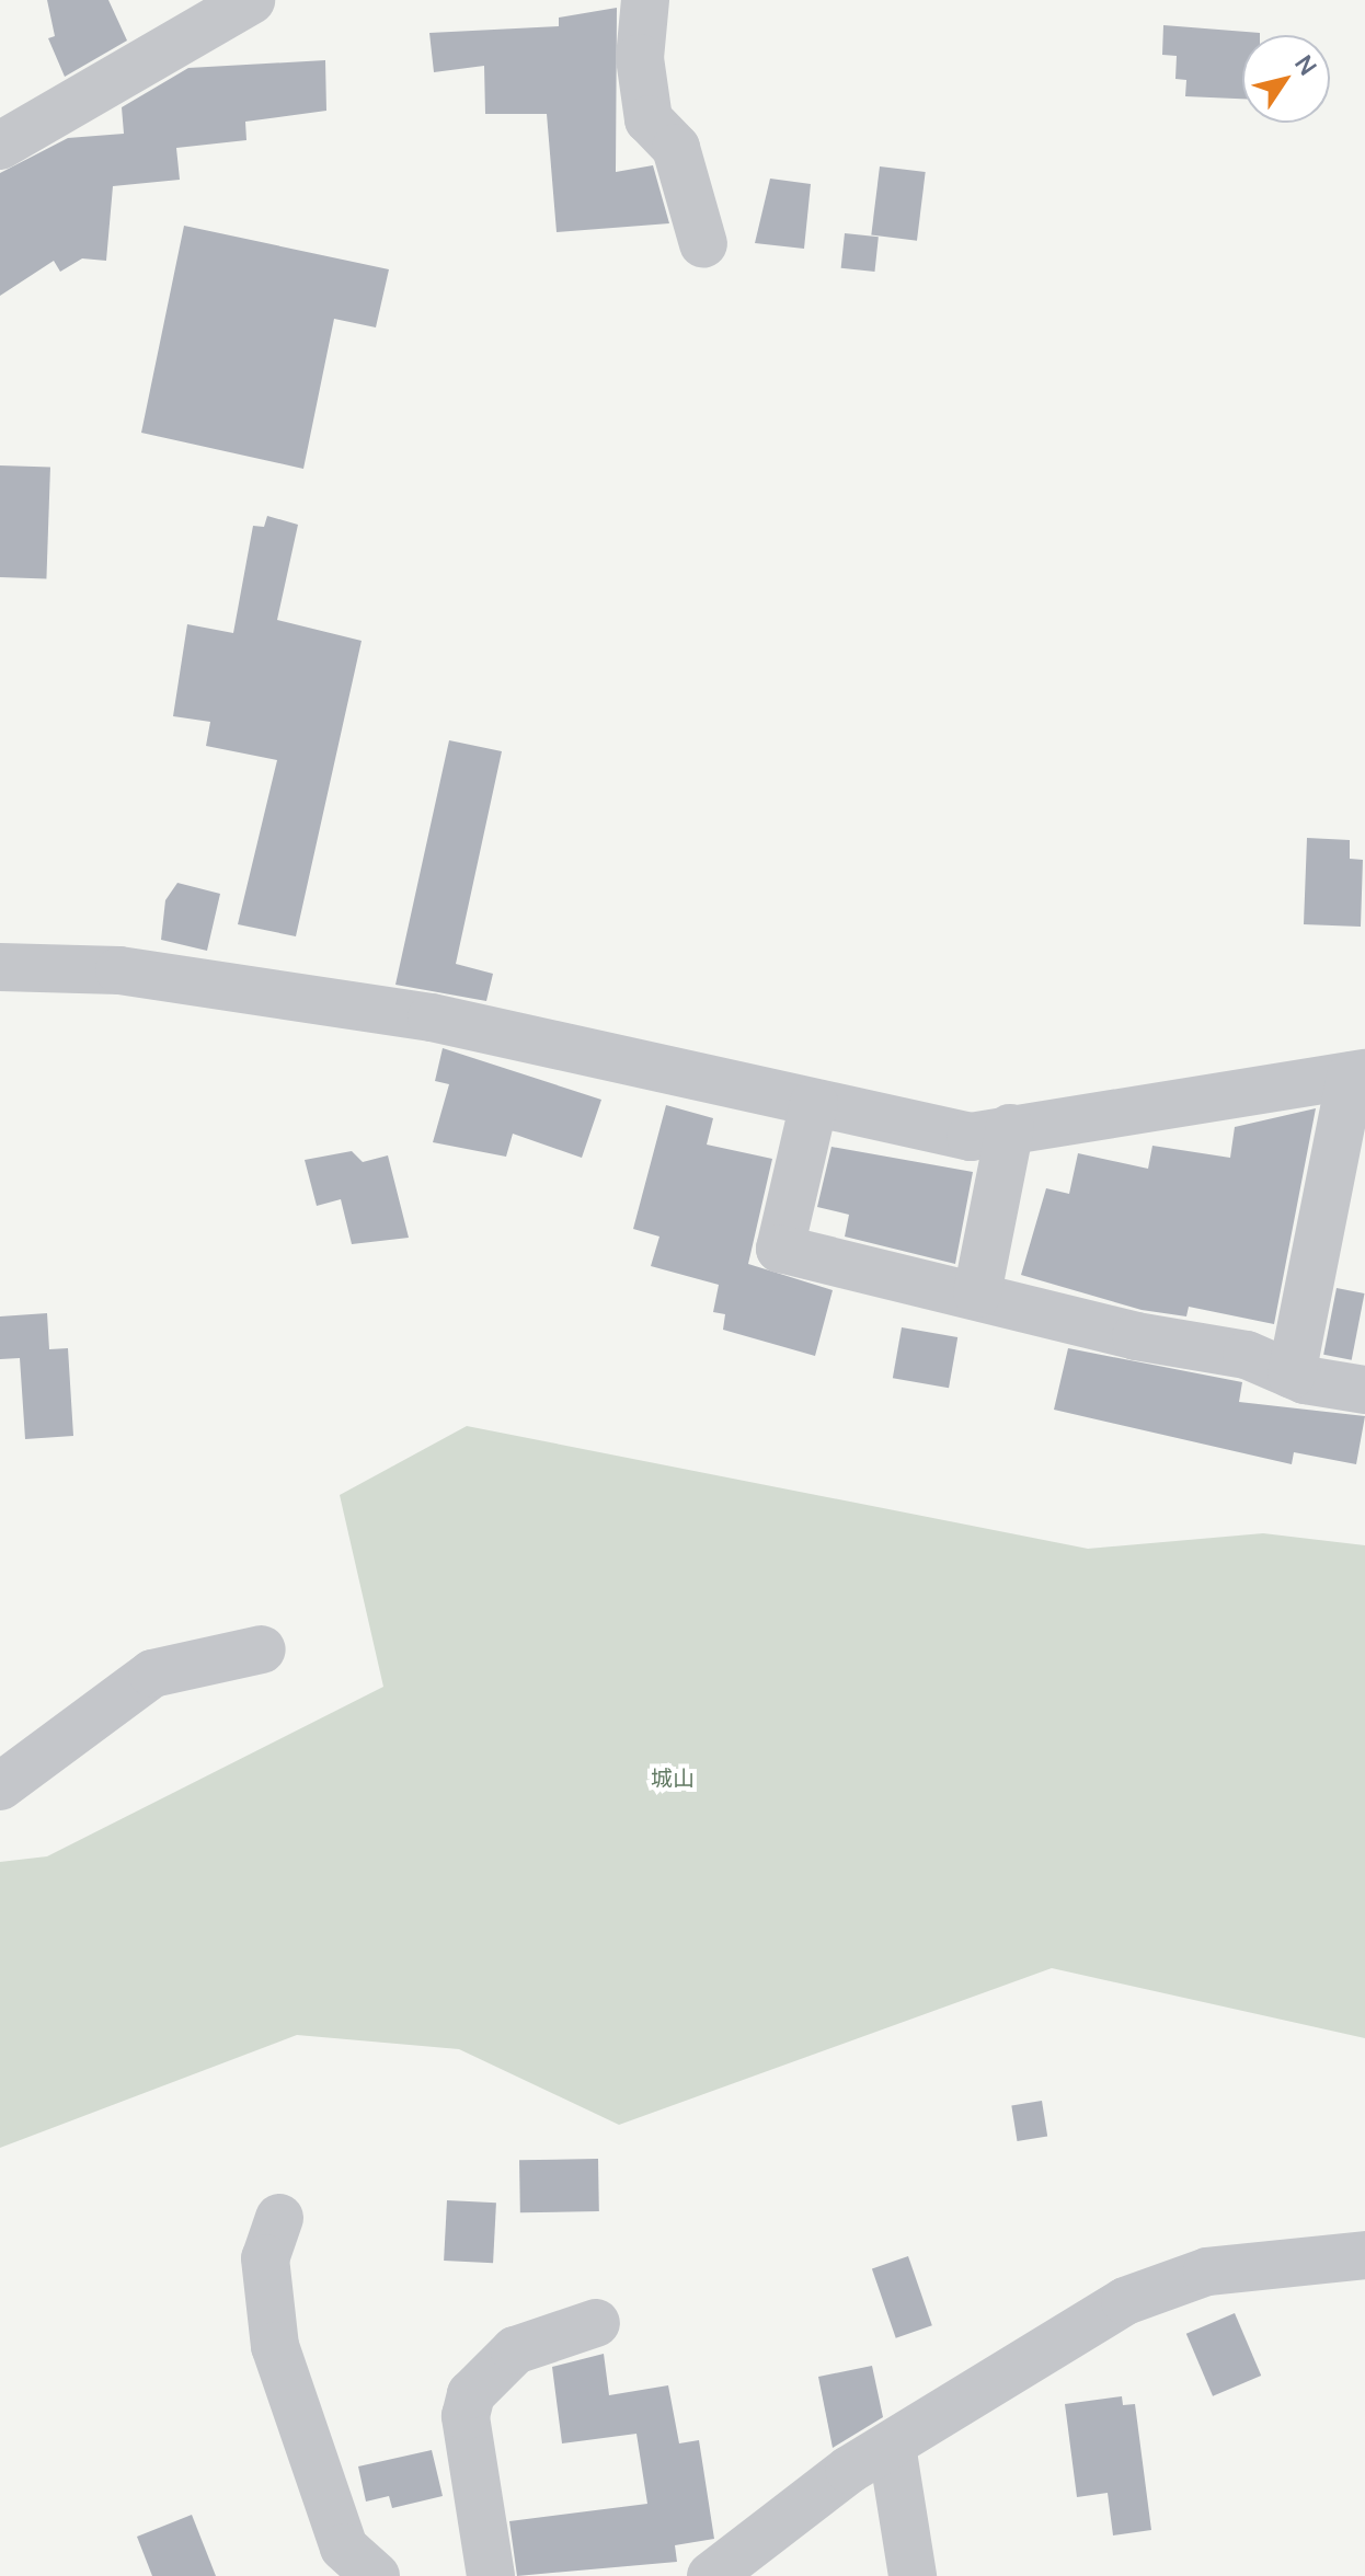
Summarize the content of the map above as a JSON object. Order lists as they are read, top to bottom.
{
  "parks": ["城山"],
  "north": "top right"
}
